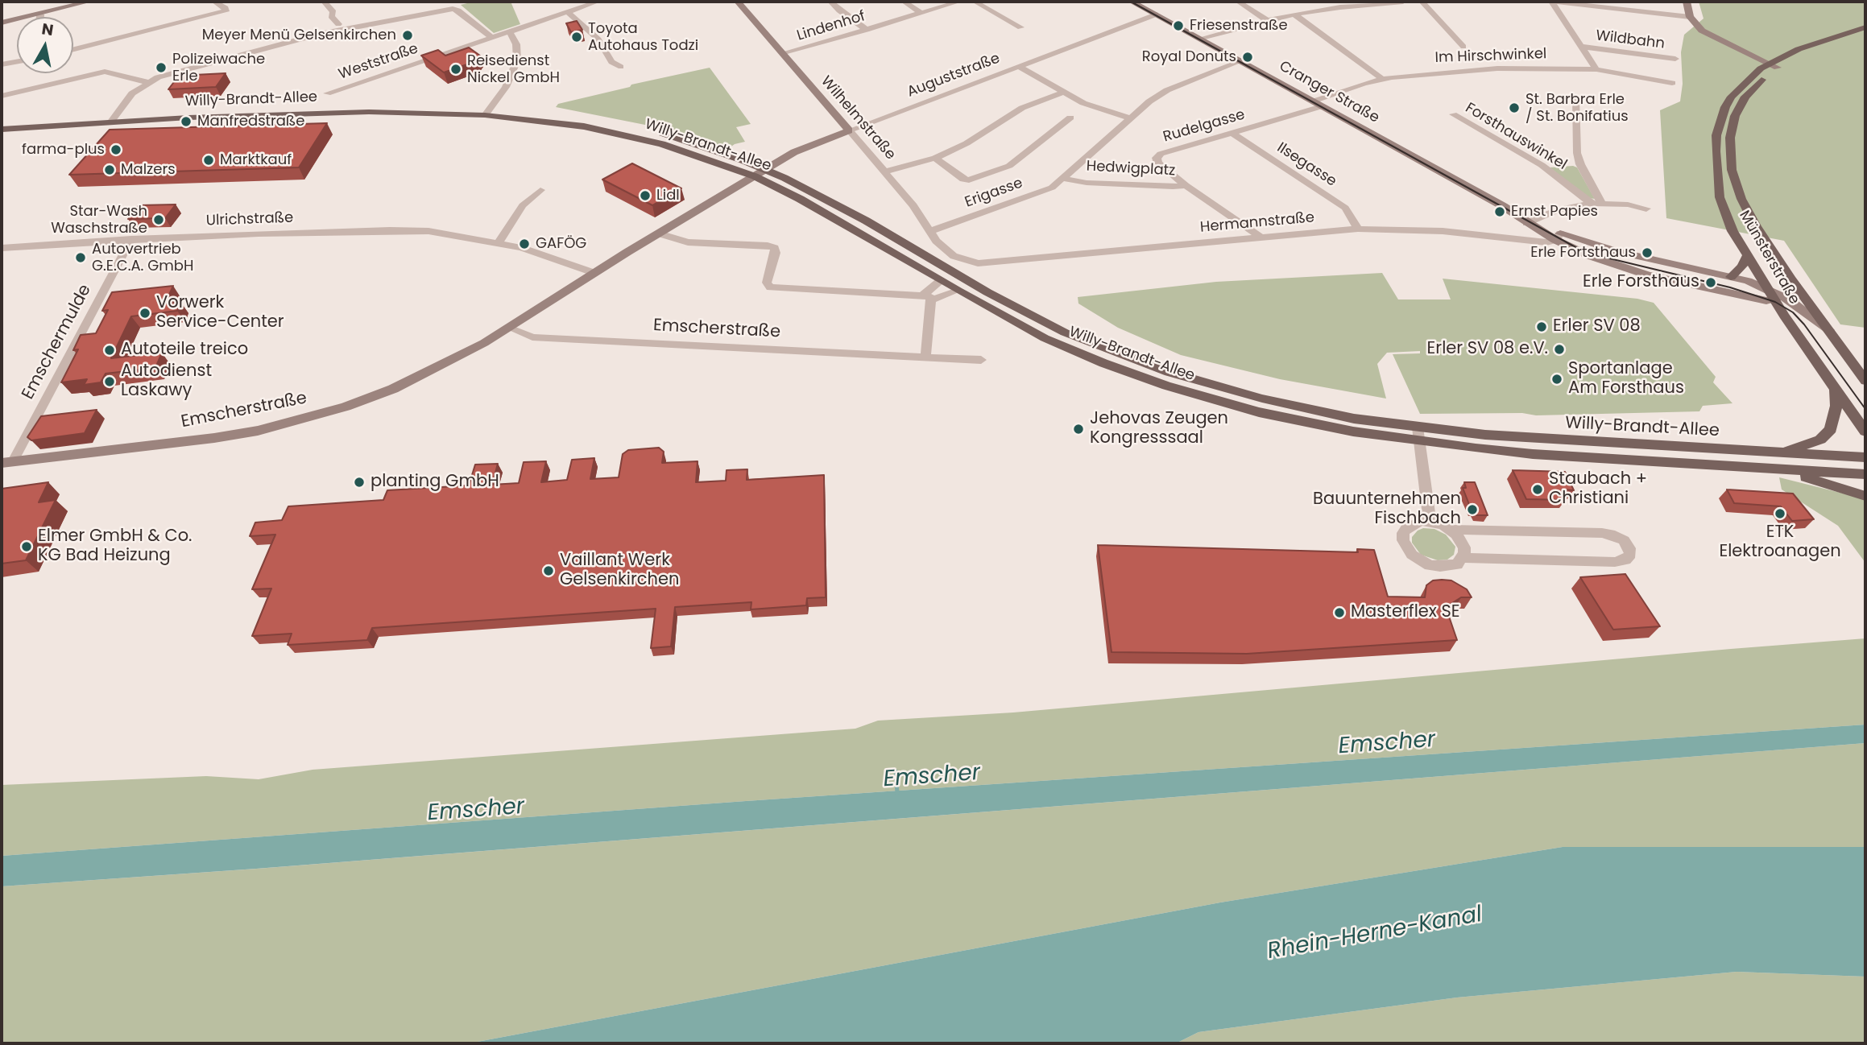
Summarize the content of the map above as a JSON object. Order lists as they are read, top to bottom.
{
  "streets": {
    "main road": ["Willy-Brandt-Allee", "Münsterstraße"],
    "street": [
      "Lindenhof",
      "Wildbahn",
      "Im Hirschwinkel",
      "Weststraße",
      "Auguststraße",
      "Cranger Straße",
      "Wilhelmstraße",
      "Rudelgasse",
      "Forsthauswinkel",
      "Ilsegasse",
      "Hedwigplatz",
      "Erigasse",
      "Ulrichstraße",
      "Hermannstraße",
      "Emscherstraße",
      "Emschermulde"
    ]
  },
  "crossings": [
    ["Lindenhof", "Wilhelmstraße"],
    ["Im Hirschwinkel", "Cranger Straße"],
    ["Im Hirschwinkel", "Rudelgasse"],
    ["Auguststraße", "Cranger Straße"],
    ["Auguststraße", "Willy-Brandt-Allee"],
    ["Auguststraße", "Wilhelmstraße"],
    ["Auguststraße", "Emscherstraße"],
    ["Cranger Straße", "Rudelgasse"],
    ["Cranger Straße", "Hedwigplatz"],
    ["Cranger Straße", "Hermannstraße"],
    ["Cranger Straße", "Münsterstraße"],
    ["Willy-Brandt-Allee", "Emscherstraße"],
    ["Wilhelmstraße", "Erigasse"],
    ["Wilhelmstraße", "Hermannstraße"],
    ["Rudelgasse", "Ilsegasse"],
    ["Rudelgasse", "Hedwigplatz"],
    ["Rudelgasse", "Hermannstraße"],
    ["Ilsegasse", "Hermannstraße"],
    ["Hedwigplatz", "Erigasse"],
    ["Ulrichstraße", "Emscherstraße"],
    ["Ulrichstraße", "Emschermulde"],
    ["Emscherstraße", "Emschermulde"]
  ],
  "water": ["Emscher", "Rhein-Herne-Kanal"],
  "places": [
    "Friesenstraße",
    "Meyer Menü Gelsenkirchen",
    "Toyota Autohaus Todzi",
    "Royal Donuts",
    "Polizeiwache Erle",
    "Reisedienst Nickel GmbH",
    "St. Barbra Erle / St. Bonifatius",
    "Manfredstraße",
    "farma-plus",
    "Marktkauf",
    "Malzers",
    "Lidl",
    "Ernst Papies",
    "Star-Wash Waschstraße",
    "GAFÖG",
    "Erle Fortsthaus",
    "Autovertrieb G.E.C.A. GmbH",
    "Erle Forsthaus",
    "Vorwerk Service-Center",
    "Erler SV 08",
    "Erler SV 08 e.V.",
    "Autoteile treico",
    "Sportanlage Am Forsthaus",
    "Autodienst Laskawy",
    "Jehovas Zeugen Kongresssaal",
    "planting GmbH",
    "Staubach + Christiani",
    "Bauunternehmen Fischbach",
    "ETK Elektroanagen",
    "Elmer GmbH & Co. KG Bad Heizung",
    "Vaillant Werk Gelsenkirchen",
    "Masterflex SE"
  ],
  "north": "top"
}
